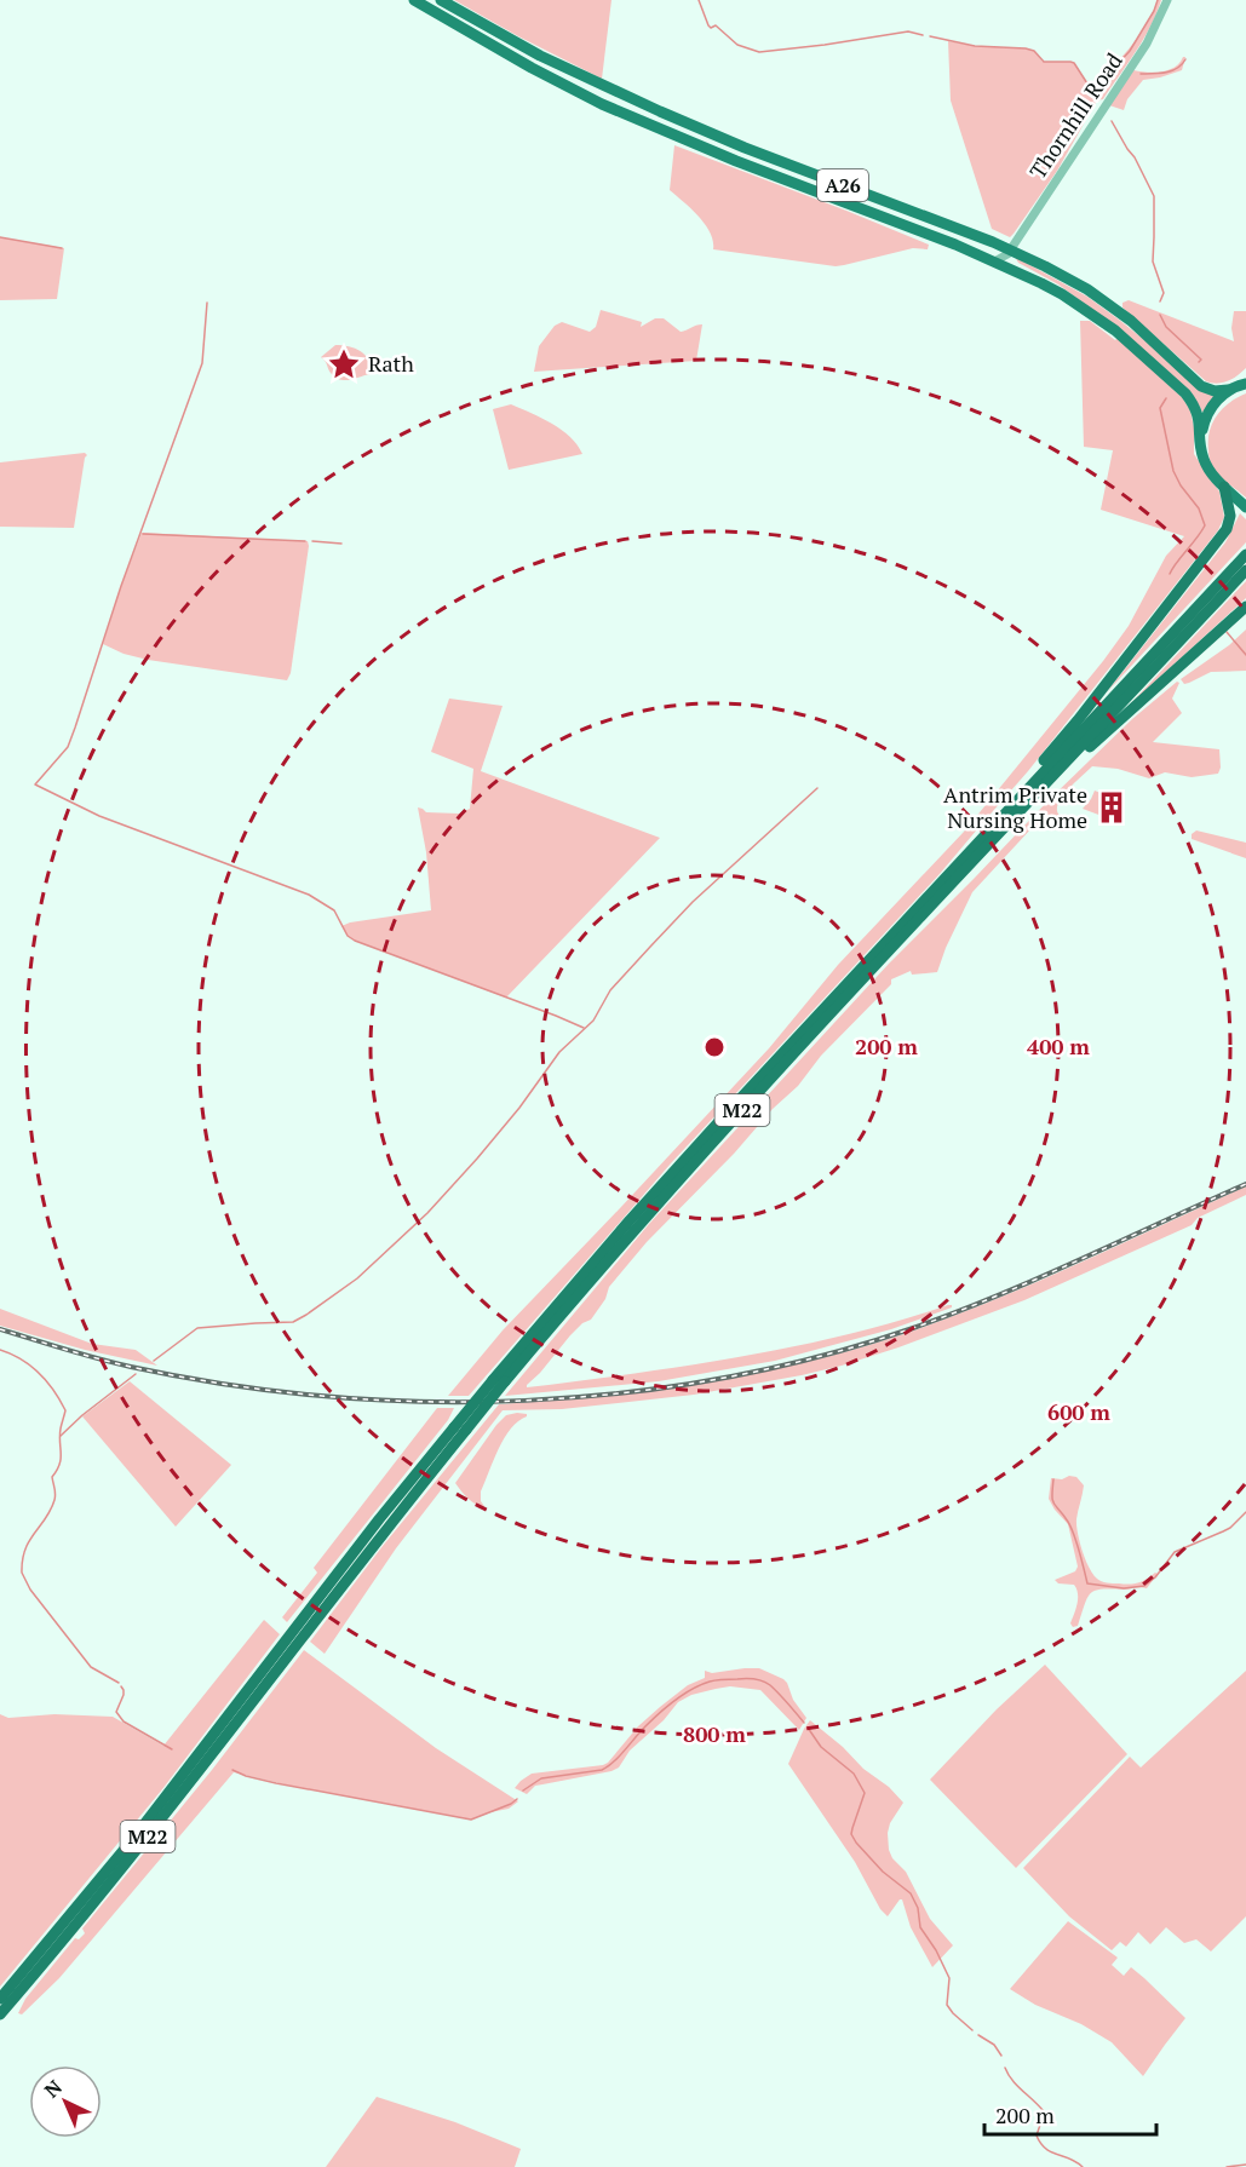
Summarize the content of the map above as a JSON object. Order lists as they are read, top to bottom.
{
  "streets": {
    "highway": ["A26", "M22"],
    "street": ["Thornhill Road"]
  },
  "crossings": [
    ["Thornhill Road", "A26"]
  ],
  "places": {
    "place": ["Rath"],
    "building": ["Antrim Private Nursing Home"]
  },
  "scale_bar": "200 m",
  "north": "top left",
  "rings": [
    "200 m",
    "400 m",
    "600 m",
    "800 m"
  ]
}
